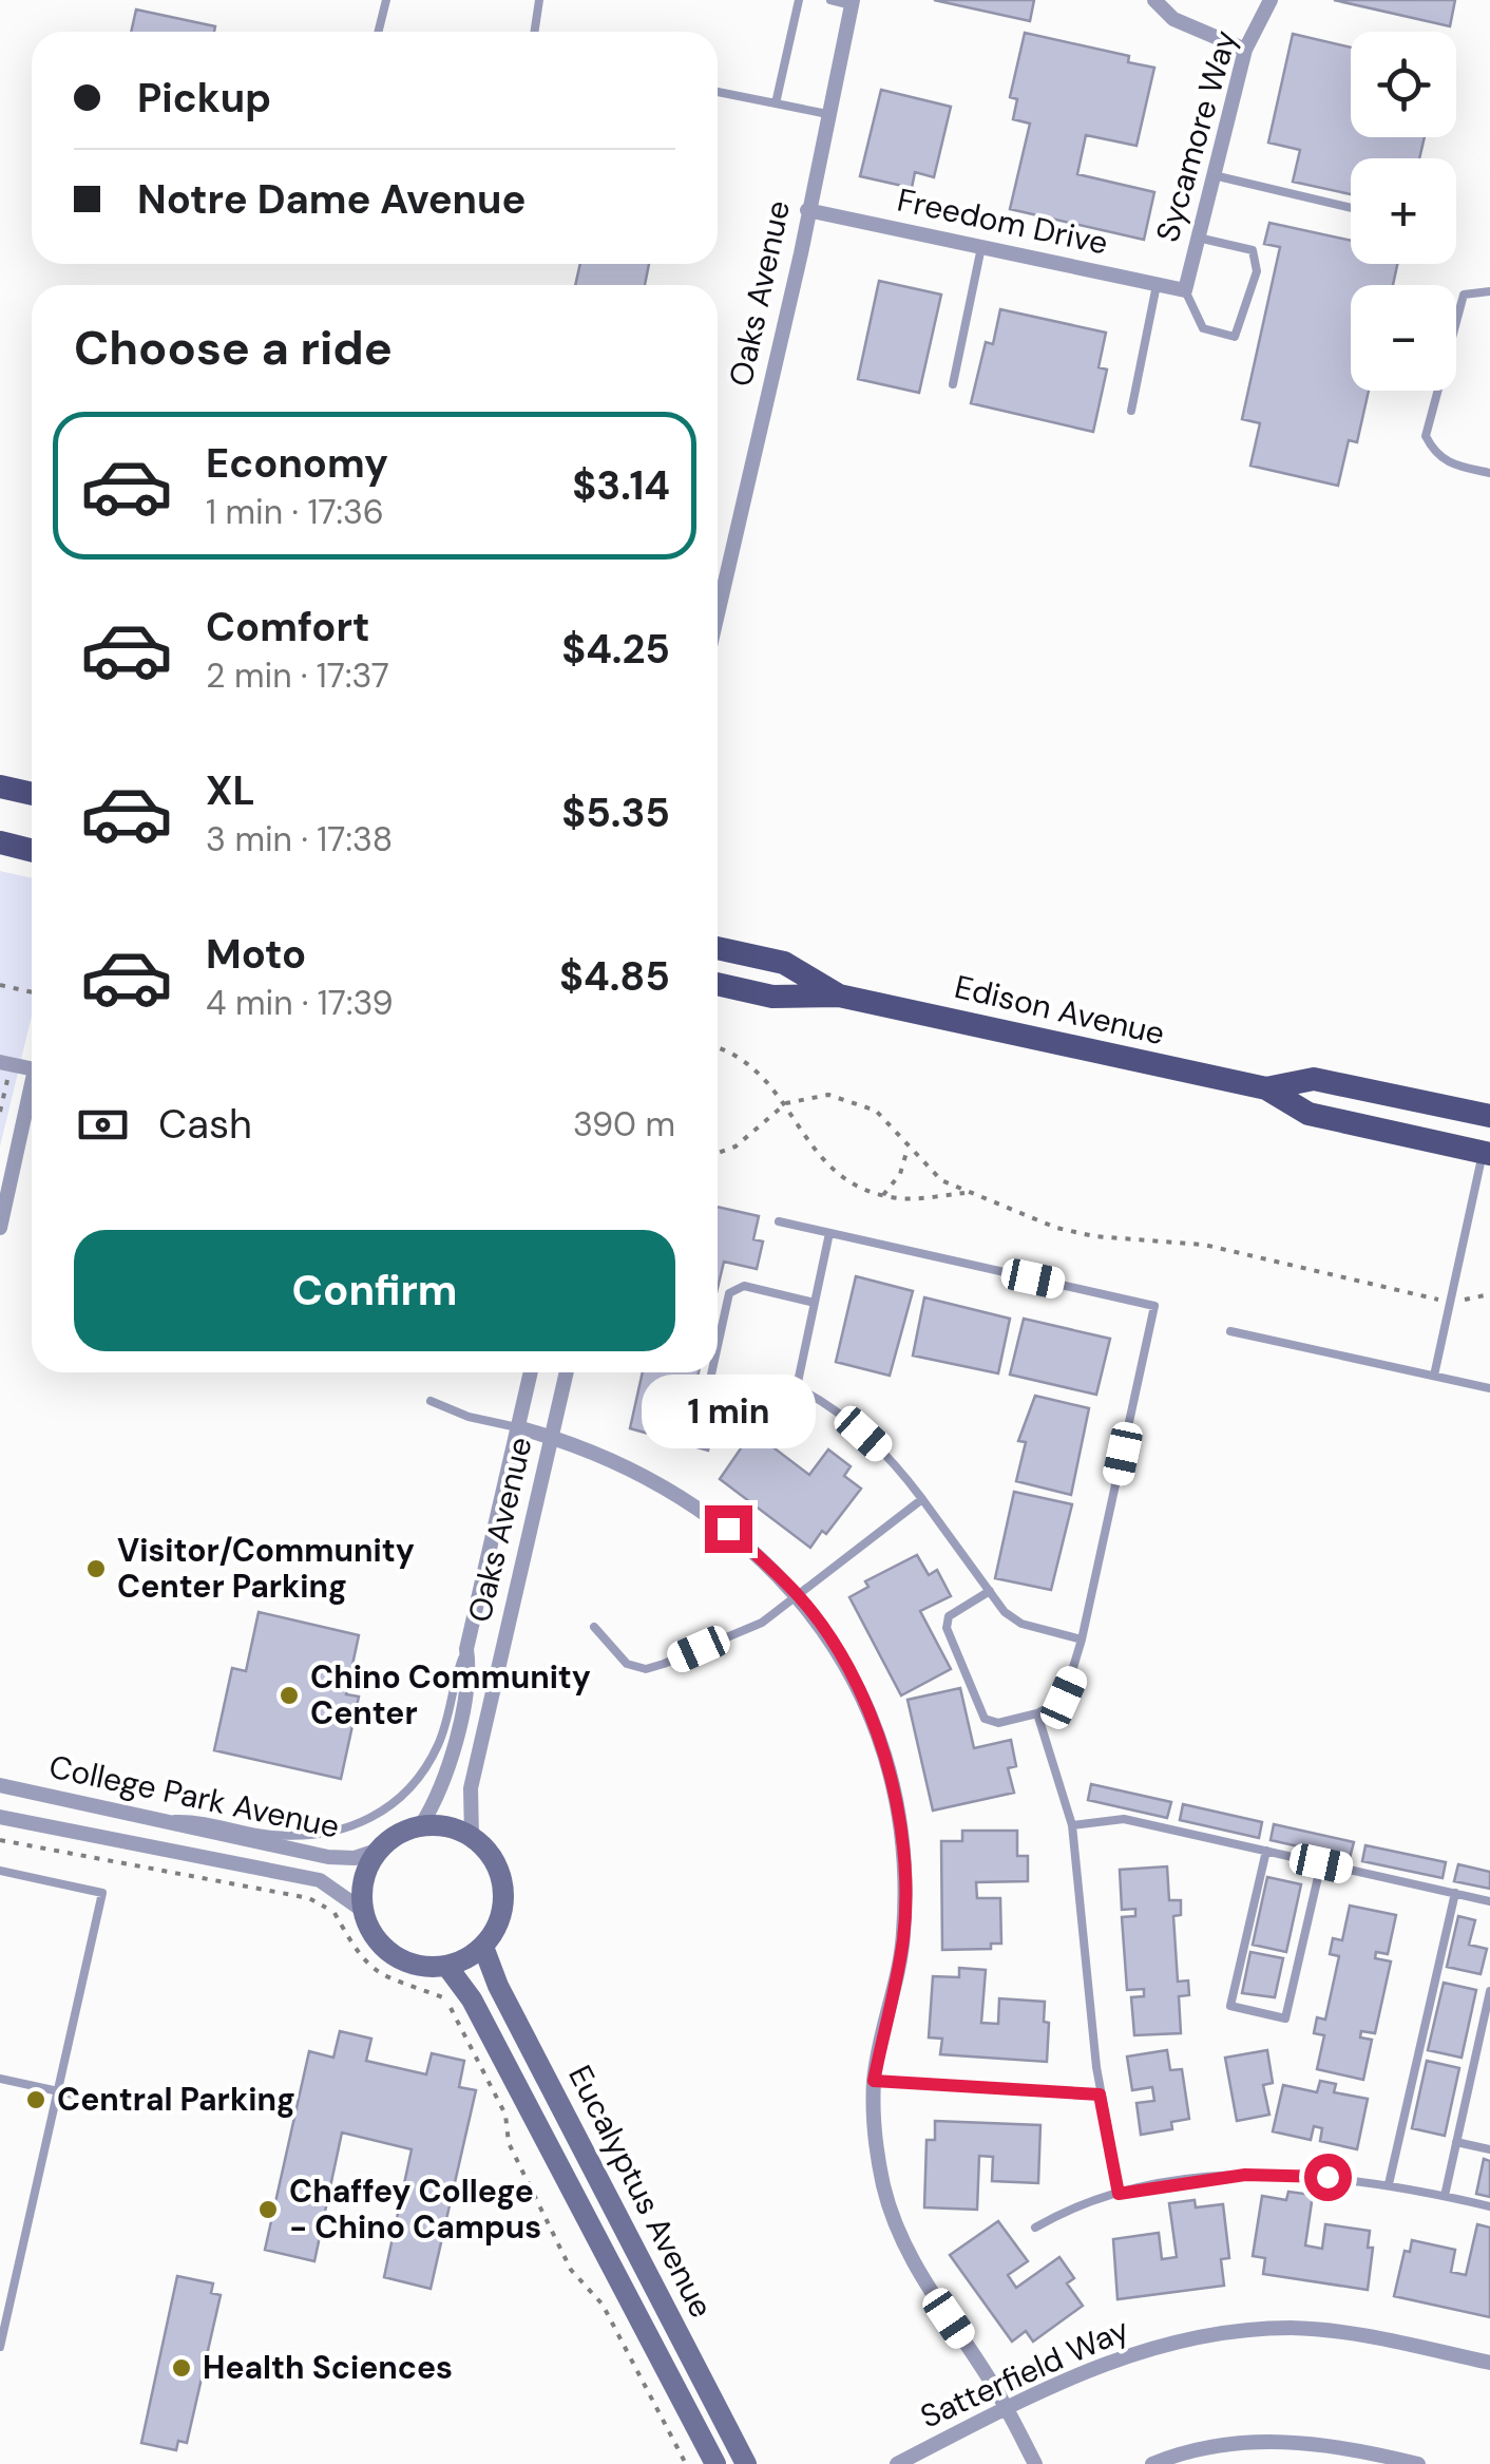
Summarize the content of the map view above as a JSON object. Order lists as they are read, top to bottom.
{
  "streets": {
    "main road": ["Edison Avenue"],
    "street": [
      "Sycamore Way",
      "Freedom Drive",
      "Oaks Avenue",
      "College Park Avenue",
      "Eucalyptus Avenue",
      "Satterfield Way"
    ]
  },
  "crossings": [
    ["Sycamore Way", "Freedom Drive"],
    ["Freedom Drive", "Oaks Avenue"],
    ["Oaks Avenue", "College Park Avenue"],
    ["Oaks Avenue", "Eucalyptus Avenue"],
    ["College Park Avenue", "Eucalyptus Avenue"]
  ],
  "places": [
    "Visitor/Community Center Parking",
    "Chino Community Center",
    "Central Parking",
    "Chaffey College - Chino Campus",
    "Health Sciences"
  ],
  "page": {
    "map_buttons": ["+", "−"],
    "banner": ["Pickup", "Notre Dame Avenue"],
    "heading": "Choose a ride",
    "list": [
      {
        "name": "Economy",
        "note": "1 min · 17:36",
        "value": "$3.14"
      },
      {
        "name": "Comfort",
        "note": "2 min · 17:37",
        "value": "$4.25"
      },
      {
        "name": "XL",
        "note": "3 min · 17:38",
        "value": "$5.35"
      },
      {
        "name": "Moto",
        "note": "4 min · 17:39",
        "value": "$4.85"
      }
    ],
    "pay": ["Cash", "390 m"],
    "buttons": "Confirm",
    "bubble": "1 min"
  }
}
